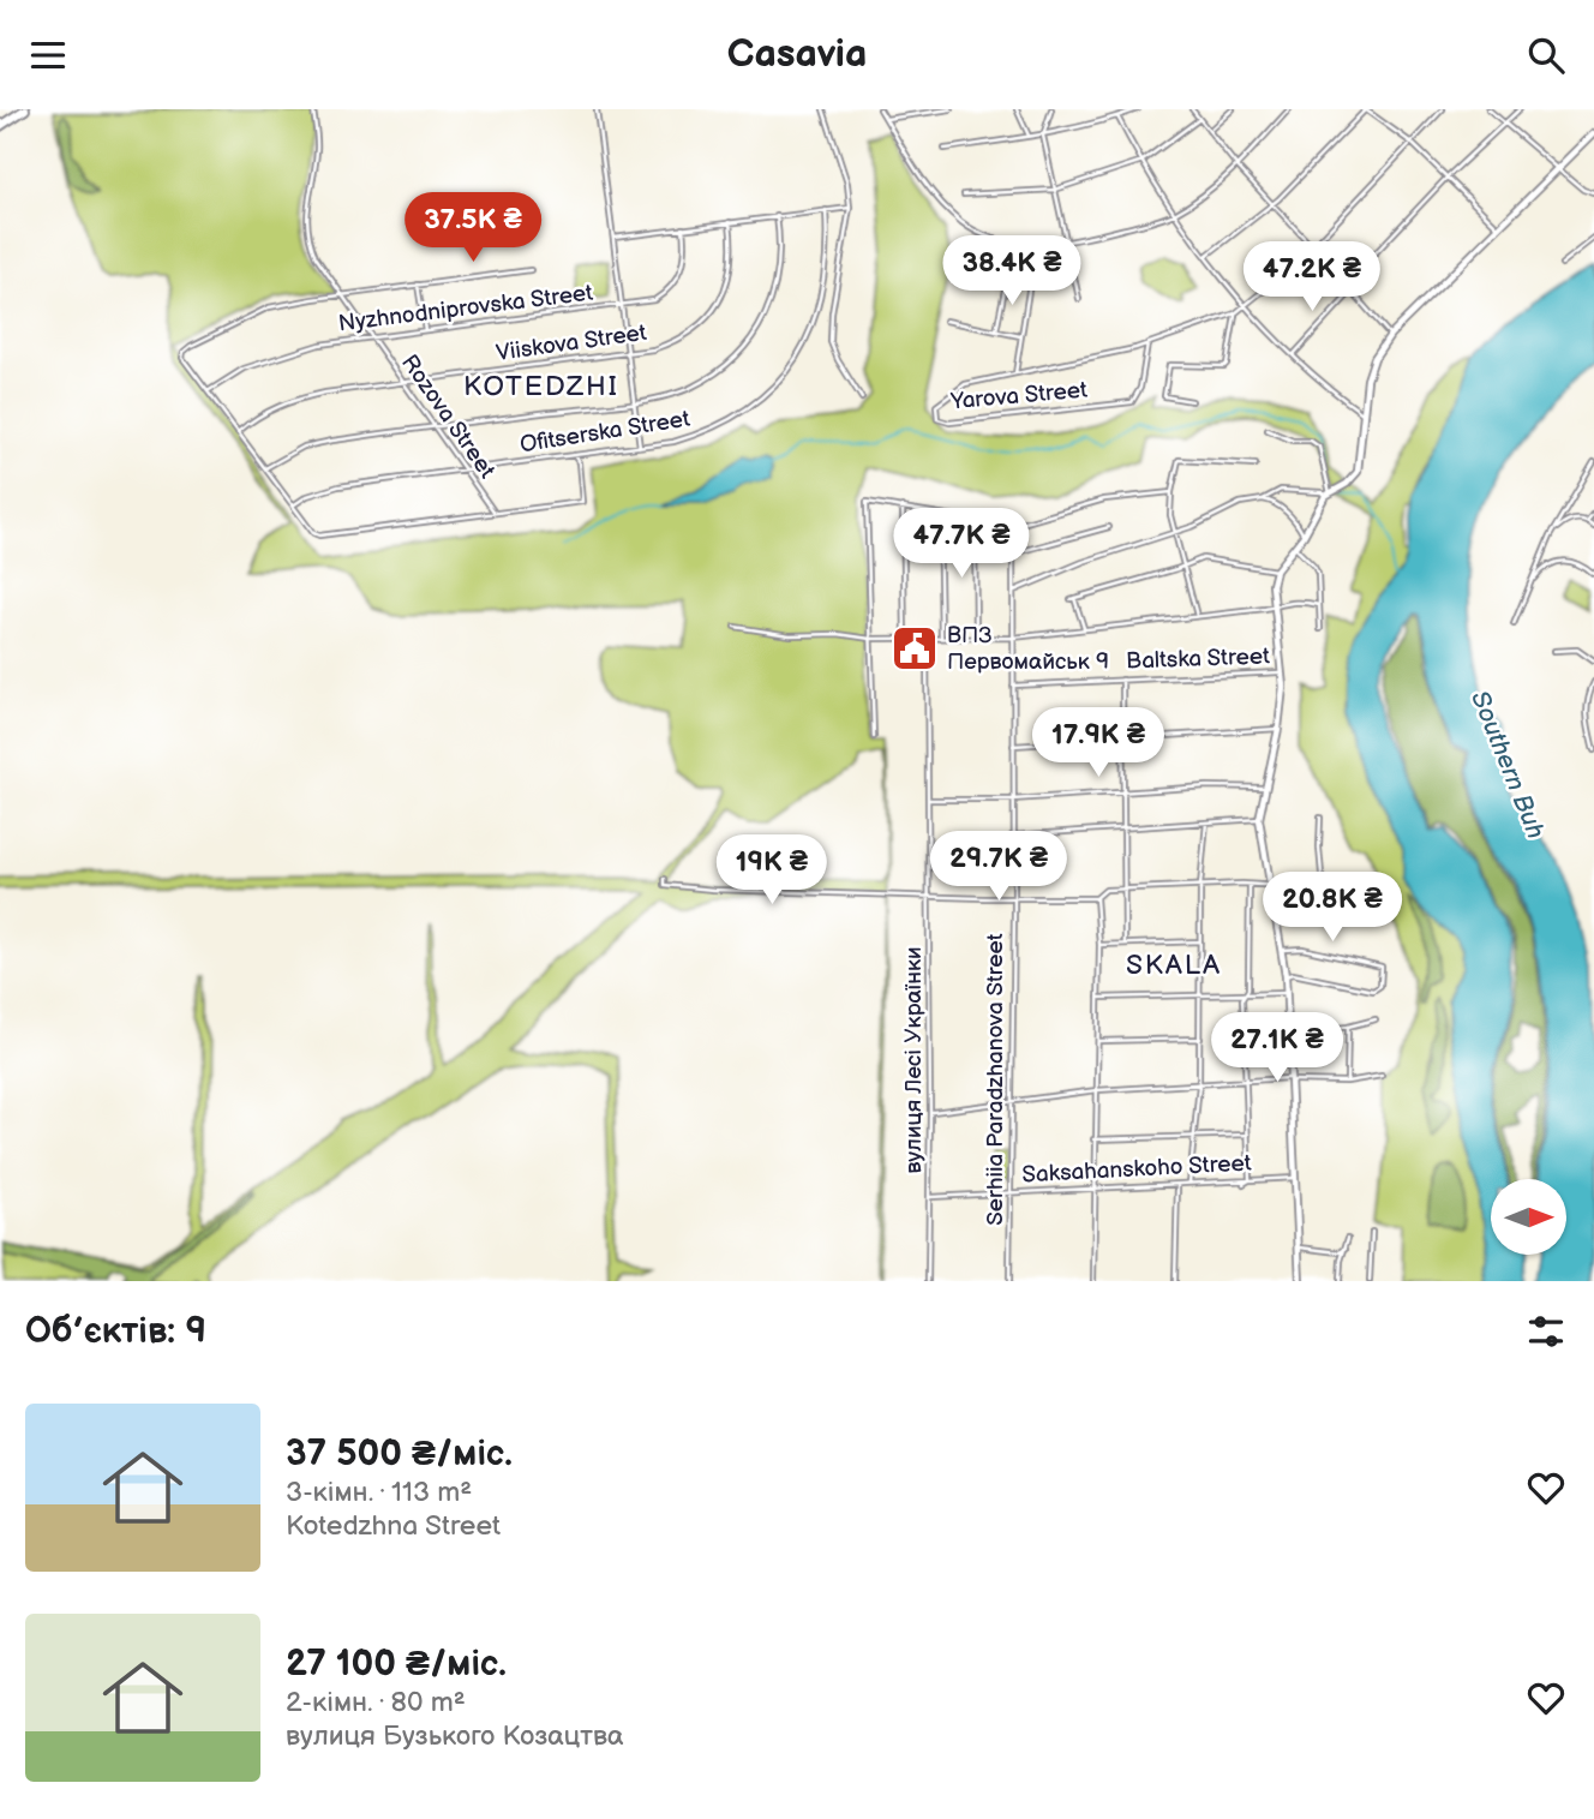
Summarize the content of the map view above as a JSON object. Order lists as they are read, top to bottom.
{
  "streets": {
    "street": [
      "Nyzhnodniprovska Street",
      "Viiskova Street",
      "Yarova Street",
      "Rozova Street",
      "Ofitserska Street",
      "Baltska Street",
      "вулиця Лесі Українки",
      "Serhiia Paradzhanova Street",
      "Saksahanskoho Street"
    ]
  },
  "crossings": [
    ["Nyzhnodniprovska Street", "Rozova Street"],
    ["Viiskova Street", "Rozova Street"],
    ["Rozova Street", "Ofitserska Street"],
    ["Baltska Street", "Serhiia Paradzhanova Street"],
    ["вулиця Лесі Українки", "Saksahanskoho Street"],
    ["Serhiia Paradzhanova Street", "Saksahanskoho Street"]
  ],
  "districts": ["KOTEDZHI", "SKALA"],
  "water": ["Southern Buh"],
  "places": {
    "public building": ["ВПЗ Первомайськ 9"]
  },
  "north": "right",
  "page": {
    "header": "Casavia",
    "price": [
      "37.5K ₴",
      "38.4K ₴",
      "47.2K ₴",
      "47.7K ₴",
      "17.9K ₴",
      "29.7K ₴",
      "19K ₴",
      "20.8K ₴",
      "27.1K ₴"
    ],
    "heading": "Об’єктів: 9",
    "list": [
      {
        "name": "37 500 ₴/міс.",
        "note": "3-кімн. · 113 m² · Kotedzhna Street"
      },
      {
        "name": "27 100 ₴/міс.",
        "note": "2-кімн. · 80 m² · вулиця Бузького Козацтва"
      }
    ]
  }
}
